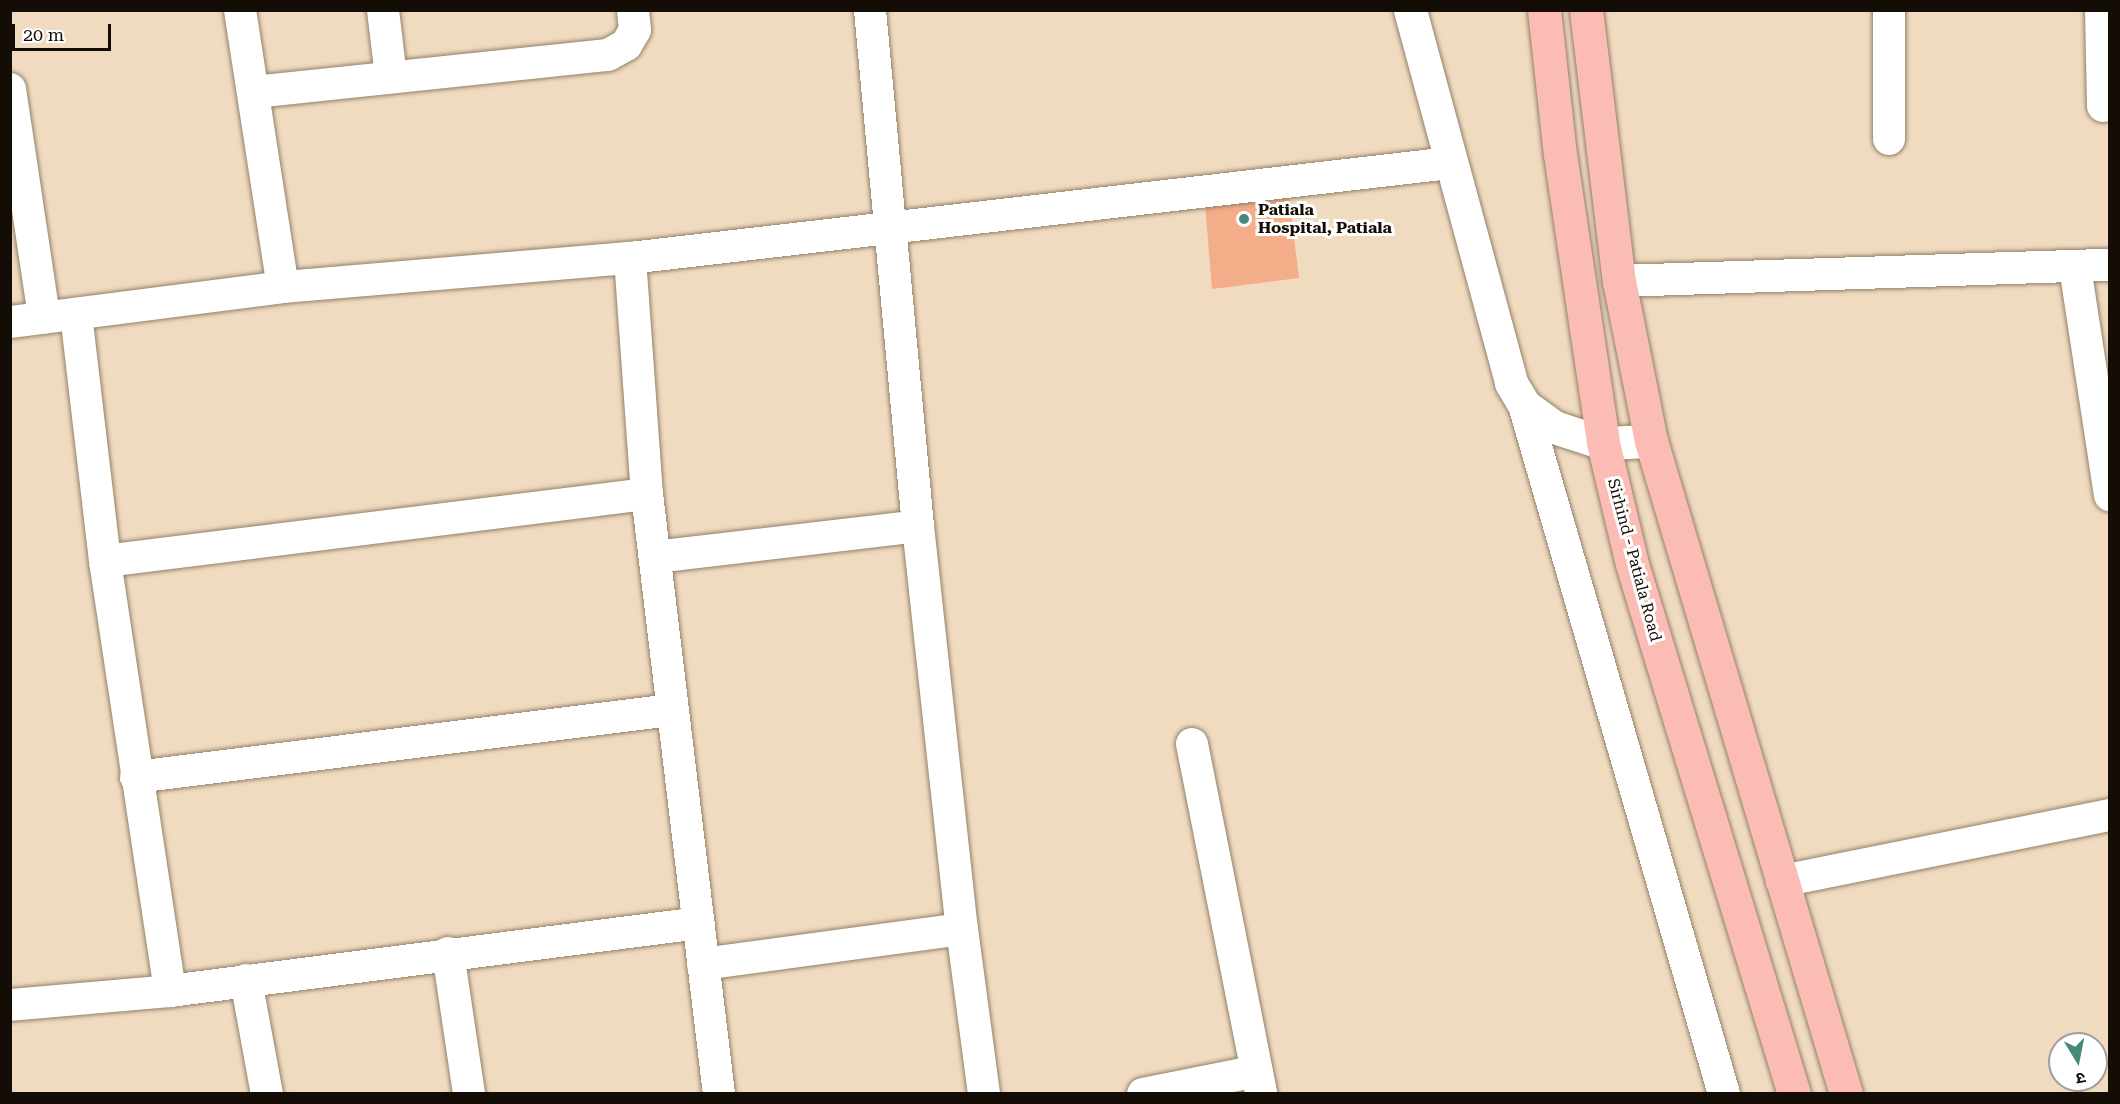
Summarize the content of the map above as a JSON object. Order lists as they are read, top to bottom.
{
  "streets": {
    "main road": ["Sirhind - Patiala Road"]
  },
  "places": ["Patiala Hospital, Patiala"],
  "scale_bar": "20 m",
  "north": "bottom"
}
